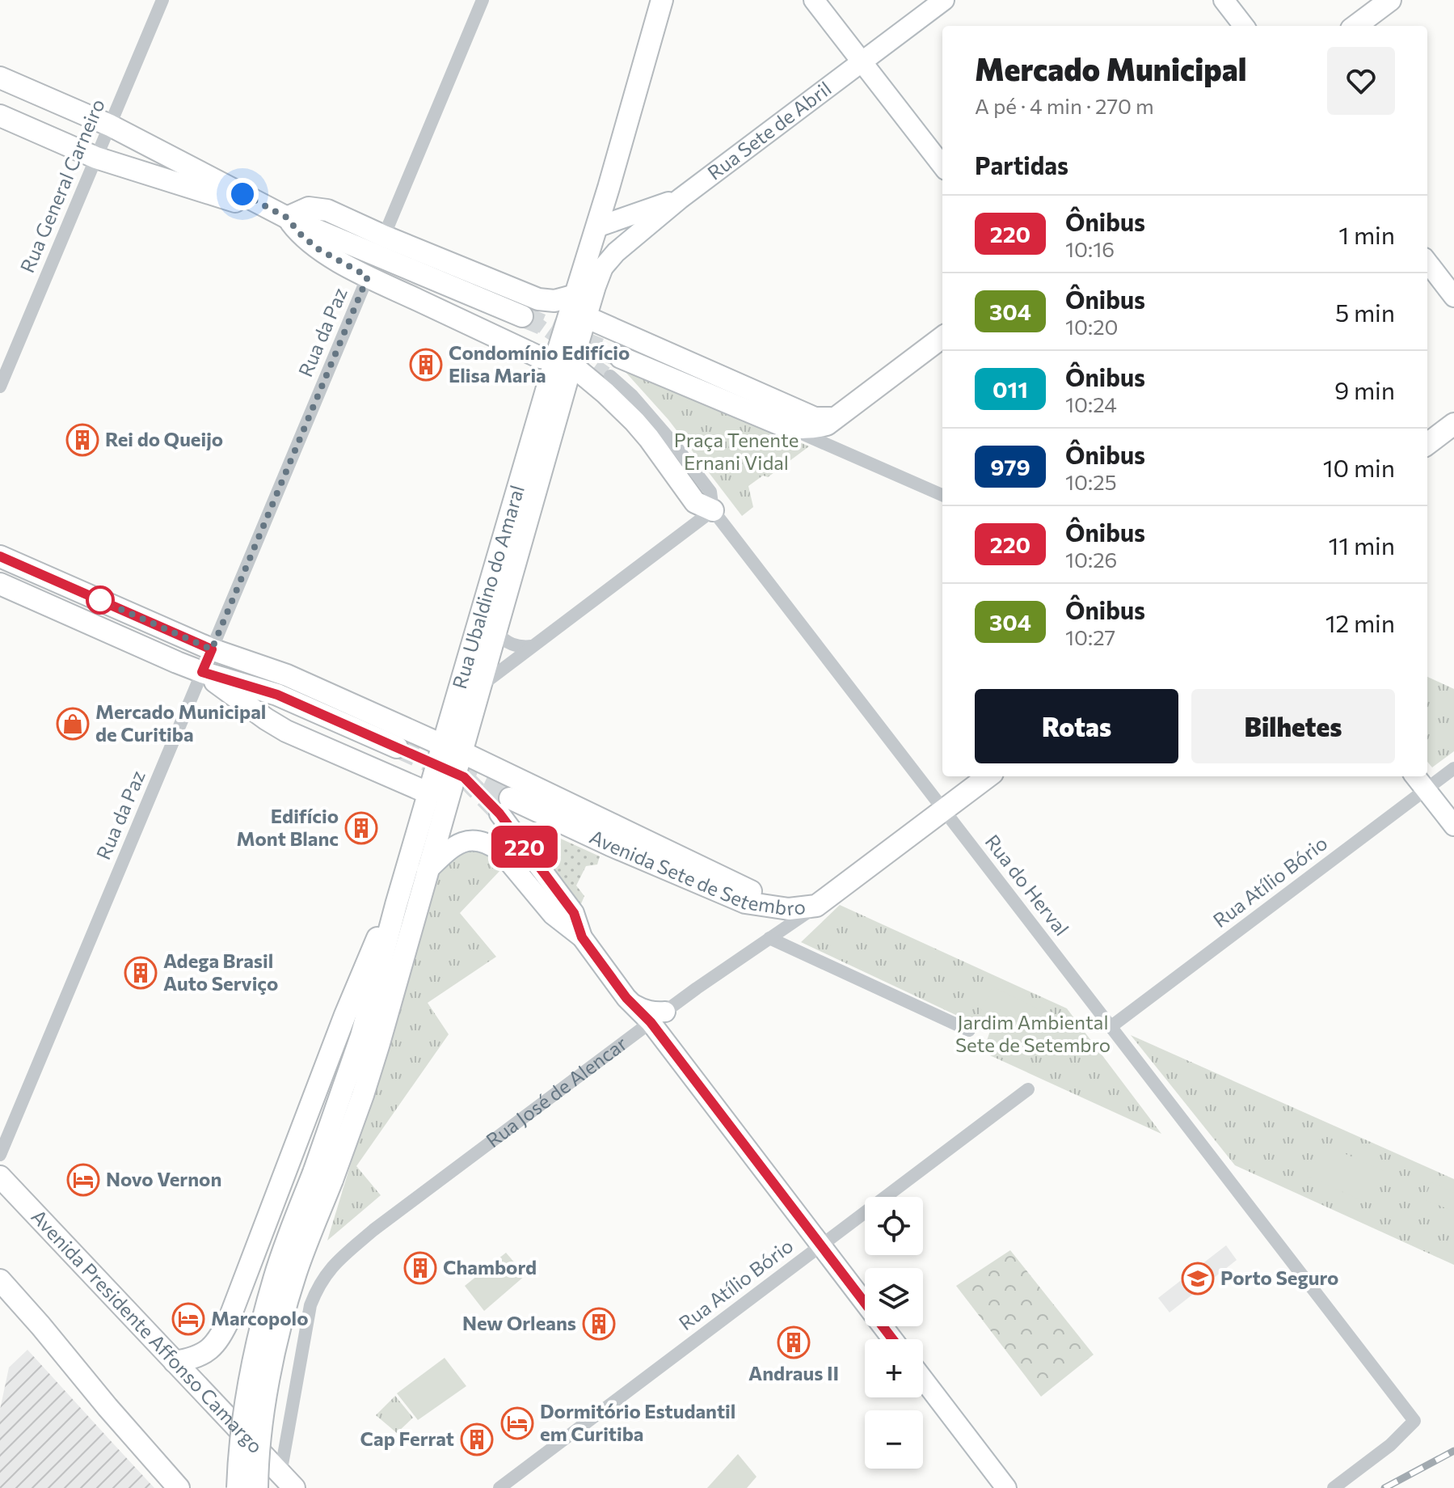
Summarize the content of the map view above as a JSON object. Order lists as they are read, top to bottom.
{
  "streets": {
    "main road": [
      "Rua Ubaldino do Amaral",
      "Avenida Sete de Setembro",
      "Rua José de Alencar",
      "Avenida Presidente Affonso Camargo"
    ],
    "street": [
      "Rua Sete de Abril",
      "Rua General Carneiro",
      "Rua da Paz",
      "Rua Atílio Bório",
      "Rua do Herval"
    ]
  },
  "crossings": [
    ["Rua Sete de Abril", "Rua Ubaldino do Amaral"],
    ["Avenida Sete de Setembro", "Rua José de Alencar"],
    ["Rua Atílio Bório", "Rua do Herval"],
    ["Rua do Herval", "Rua José de Alencar"],
    ["Rua José de Alencar", "Avenida Presidente Affonso Camargo"]
  ],
  "parks": ["Praça Tenente Ernani Vidal", "Jardim Ambiental Sete de Setembro"],
  "places": {
    "building": [
      "Condomínio Edifício Elisa Maria",
      "Rei do Queijo",
      "Edifício Mont Blanc",
      "Adega Brasil Auto Serviço",
      "Chambord",
      "New Orleans",
      "Andraus II",
      "Cap Ferrat"
    ],
    "shop": ["Mercado Municipal de Curitiba"],
    "hotel": ["Novo Vernon", "Marcopolo", "Dormitório Estudantil em Curitiba"],
    "school or university": ["Porto Seguro"]
  },
  "lines": ["bus line 220"],
  "page": {
    "on_map": "220",
    "heading": [
      ["Mercado Municipal", "A pé · 4 min · 270 m"],
      "Partidas"
    ],
    "list": [
      {
        "mark": "220",
        "name": "Ônibus",
        "note": "10:16",
        "value": "1 min"
      },
      {
        "mark": "304",
        "name": "Ônibus",
        "note": "10:20",
        "value": "5 min"
      },
      {
        "mark": "011",
        "name": "Ônibus",
        "note": "10:24",
        "value": "9 min"
      },
      {
        "mark": "979",
        "name": "Ônibus",
        "note": "10:25",
        "value": "10 min"
      },
      {
        "mark": "220",
        "name": "Ônibus",
        "note": "10:26",
        "value": "11 min"
      },
      {
        "mark": "304",
        "name": "Ônibus",
        "note": "10:27",
        "value": "12 min"
      }
    ],
    "buttons": ["Rotas", "Bilhetes"],
    "map_buttons": ["+", "−"]
  }
}
